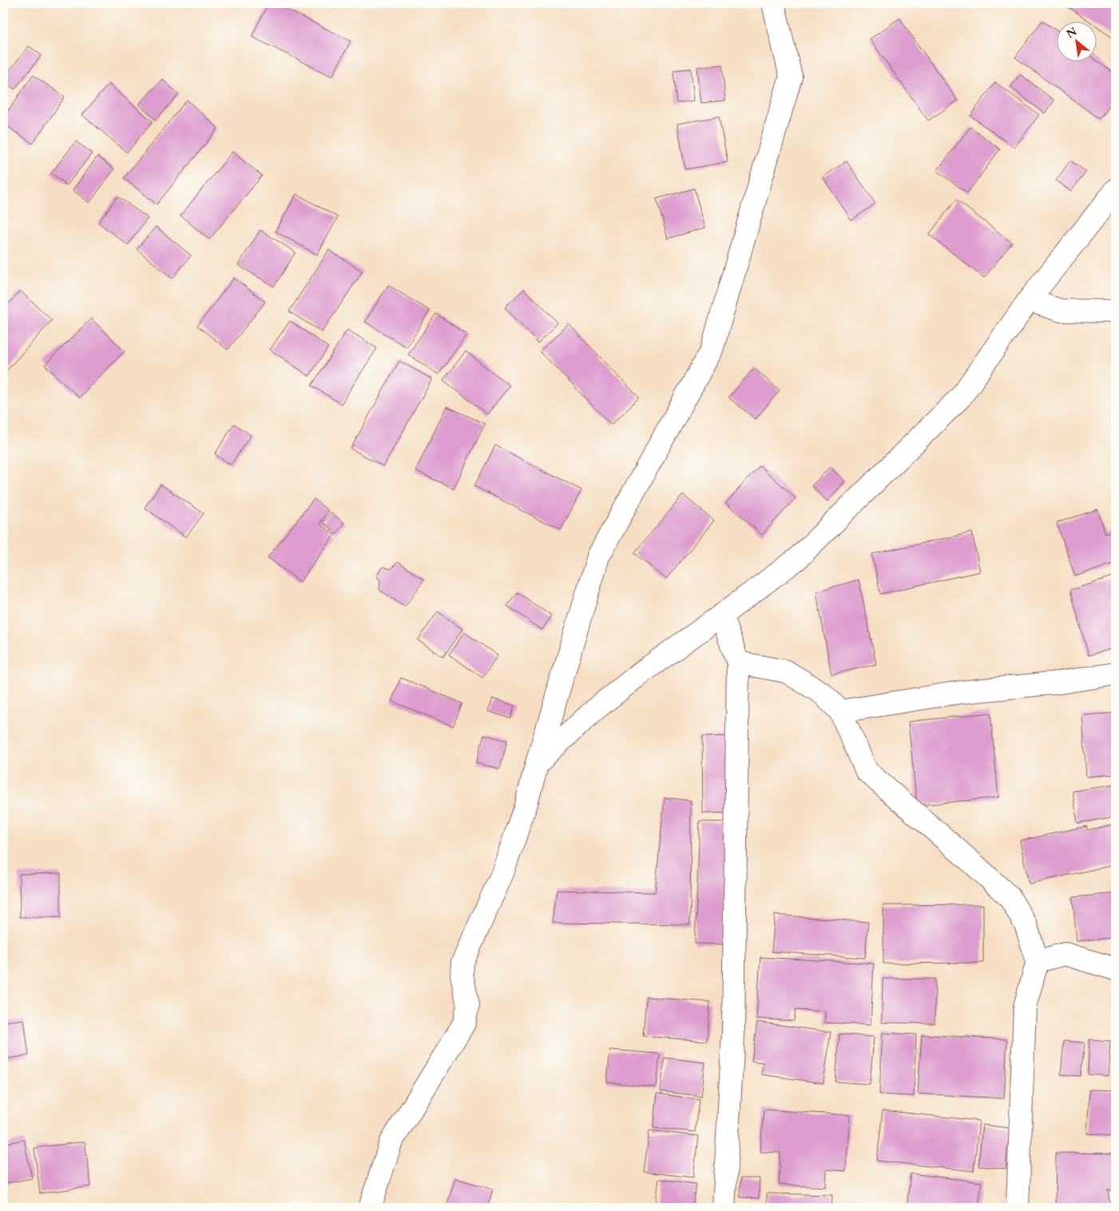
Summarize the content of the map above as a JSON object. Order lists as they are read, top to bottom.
{
  "north": "top left"
}
